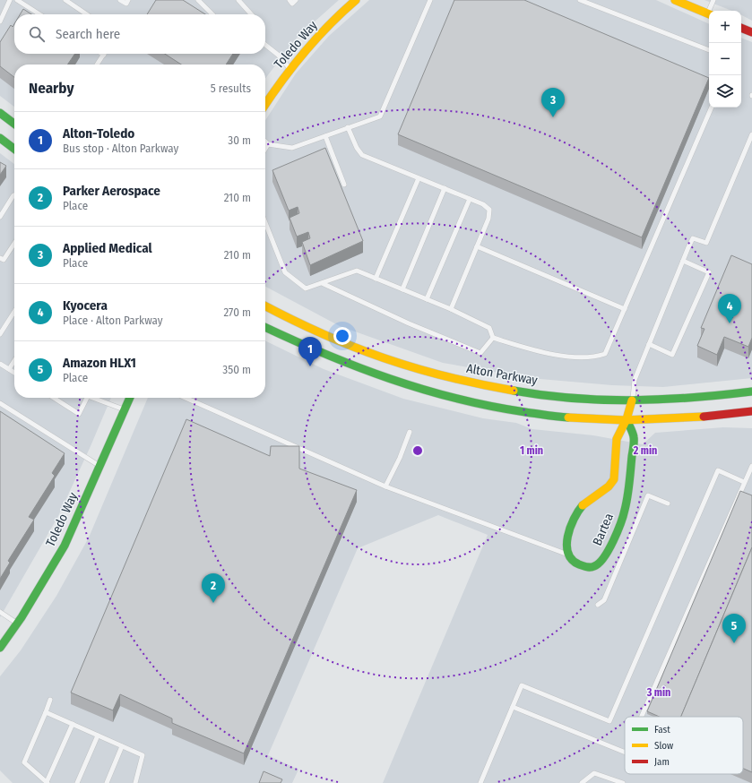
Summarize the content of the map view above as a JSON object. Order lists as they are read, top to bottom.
{
  "streets": {
    "main road": ["Toledo Way", "Alton Parkway", "Bartea"]
  },
  "crossings": [
    ["Alton Parkway", "Bartea"]
  ],
  "legend": ["Fast", "Slow", "Jam"],
  "page": {
    "map_buttons": ["+", "−"],
    "search": "Search here",
    "heading": ["Nearby", "5 results"],
    "pins": [
      "3",
      "4",
      "1",
      "2",
      "5"
    ],
    "list": [
      {
        "mark": "1",
        "name": "Alton-Toledo",
        "note": "Bus stop · Alton Parkway",
        "value": "30 m"
      },
      {
        "mark": "2",
        "name": "Parker Aerospace",
        "note": "Place",
        "value": "210 m"
      },
      {
        "mark": "3",
        "name": "Applied Medical",
        "note": "Place",
        "value": "210 m"
      },
      {
        "mark": "4",
        "name": "Kyocera",
        "note": "Place · Alton Parkway",
        "value": "270 m"
      },
      {
        "mark": "5",
        "name": "Amazon HLX1",
        "note": "Place",
        "value": "350 m"
      }
    ]
  },
  "rings": ["1 min", "2 min", "3 min"]
}
